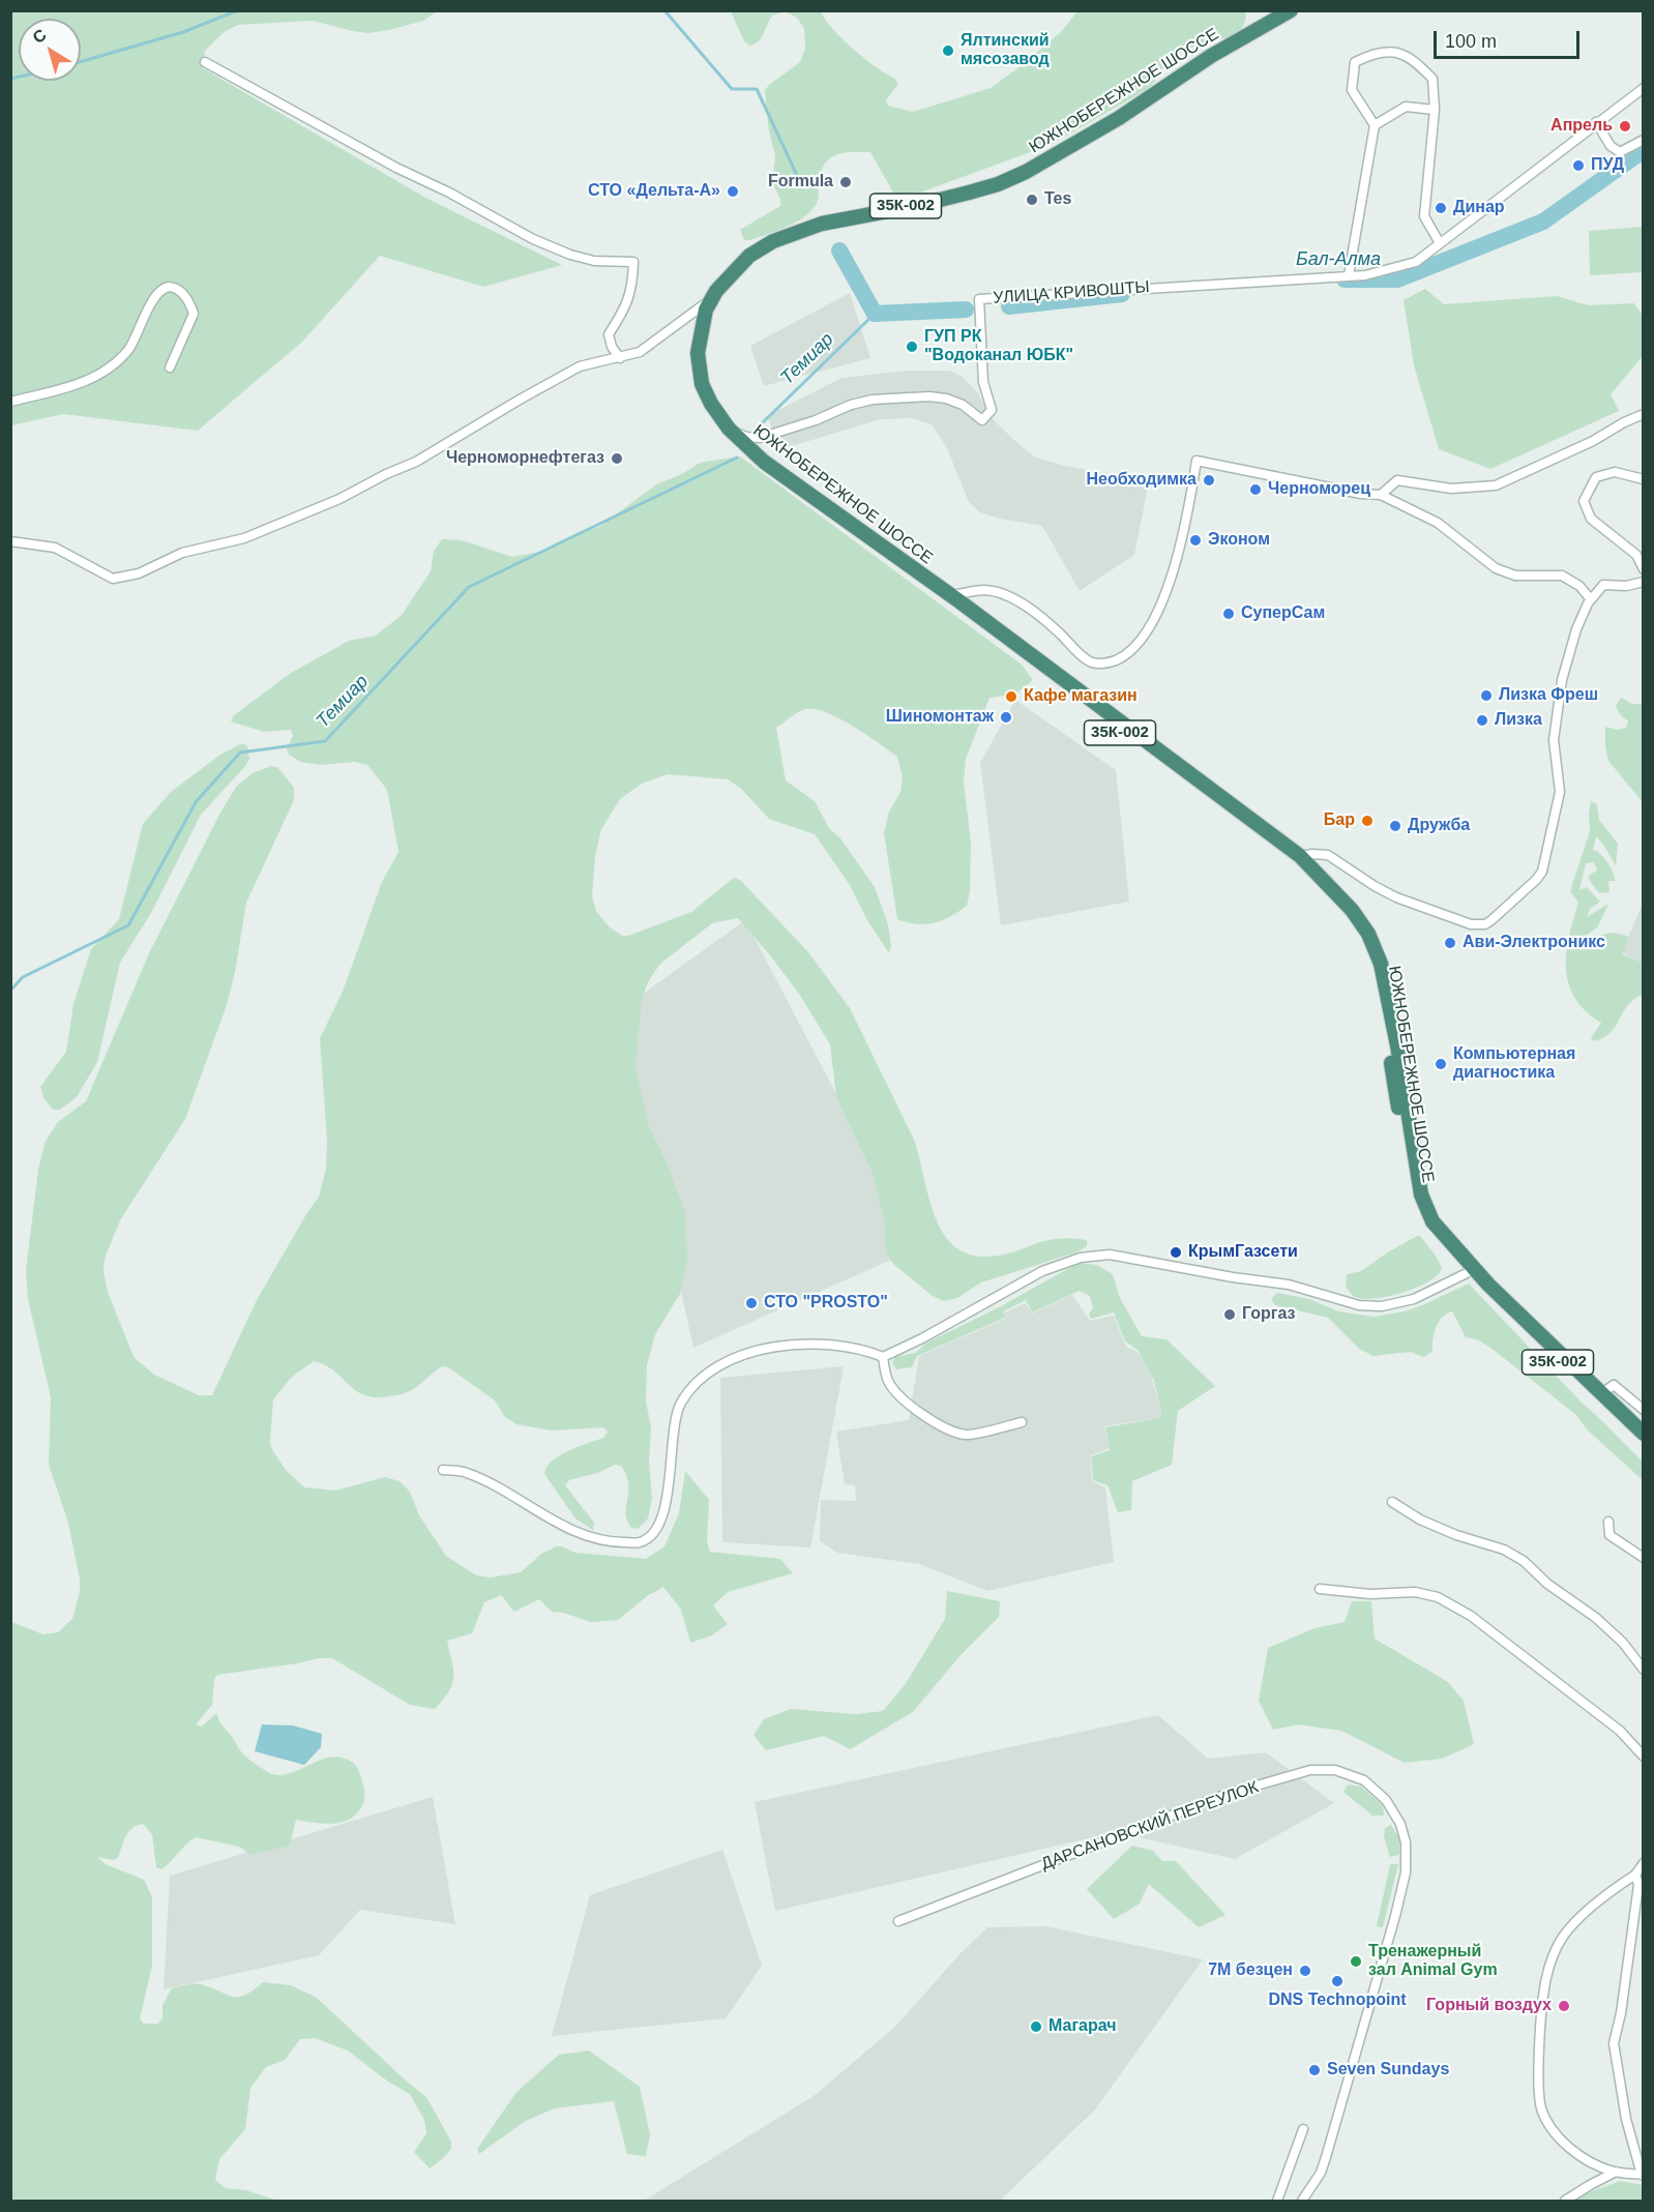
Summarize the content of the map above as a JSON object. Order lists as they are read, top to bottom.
{
  "streets": {
    "highway": ["ЮЖНОБЕРЕЖНОЕ ШОССЕ", "35К-002"],
    "street": ["УЛИЦА КРИВОШТЫ", "ДАРСАНОВСКИЙ ПЕРЕУЛОК"]
  },
  "crossings": [
    ["ЮЖНОБЕРЕЖНОЕ ШОССЕ", "УЛИЦА КРИВОШТЫ"]
  ],
  "water": ["Бал-Алма", "Темиар"],
  "places": [
    "Ялтинский мясозавод",
    "Апрель",
    "ПУД",
    "Formula",
    "СТО «Дельта-А»",
    "Tes",
    "Динар",
    "ГУП РК \"Водоканал ЮБК\"",
    "Черноморнефтегаз",
    "Необходимка",
    "Черноморец",
    "Эконом",
    "СуперСам",
    "Лизка Фреш",
    "Кафе магазин",
    "Шиномонтаж",
    "Лизка",
    "Бар",
    "Дружба",
    "Ави-Электроникс",
    "Компьютерная диагностика",
    "КрымГазсети",
    "СТО \"PROSTO\"",
    "Горгаз",
    "Тренажерный зал Animal Gym",
    "7М безцен",
    "DNS Technopoint",
    "Горный воздух",
    "Магарач",
    "Seven Sundays"
  ],
  "scale_bar": "100 m",
  "north": "top left"
}
